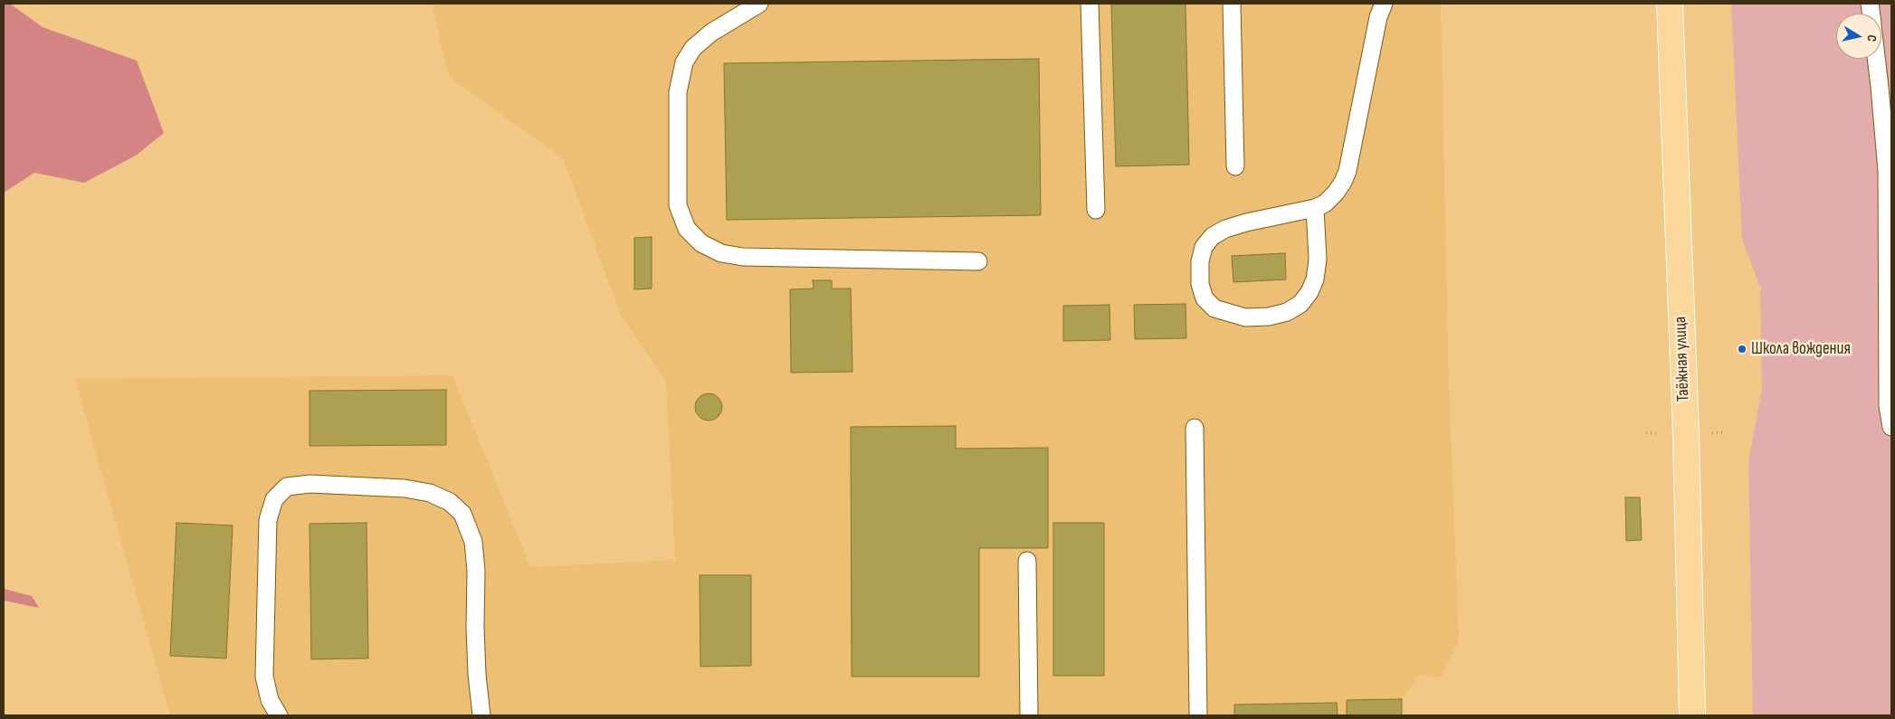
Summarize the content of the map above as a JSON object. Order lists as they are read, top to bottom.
{
  "streets": {
    "highway": ["Таёжная улица"]
  },
  "places": ["Школа вождения"],
  "north": "right"
}
